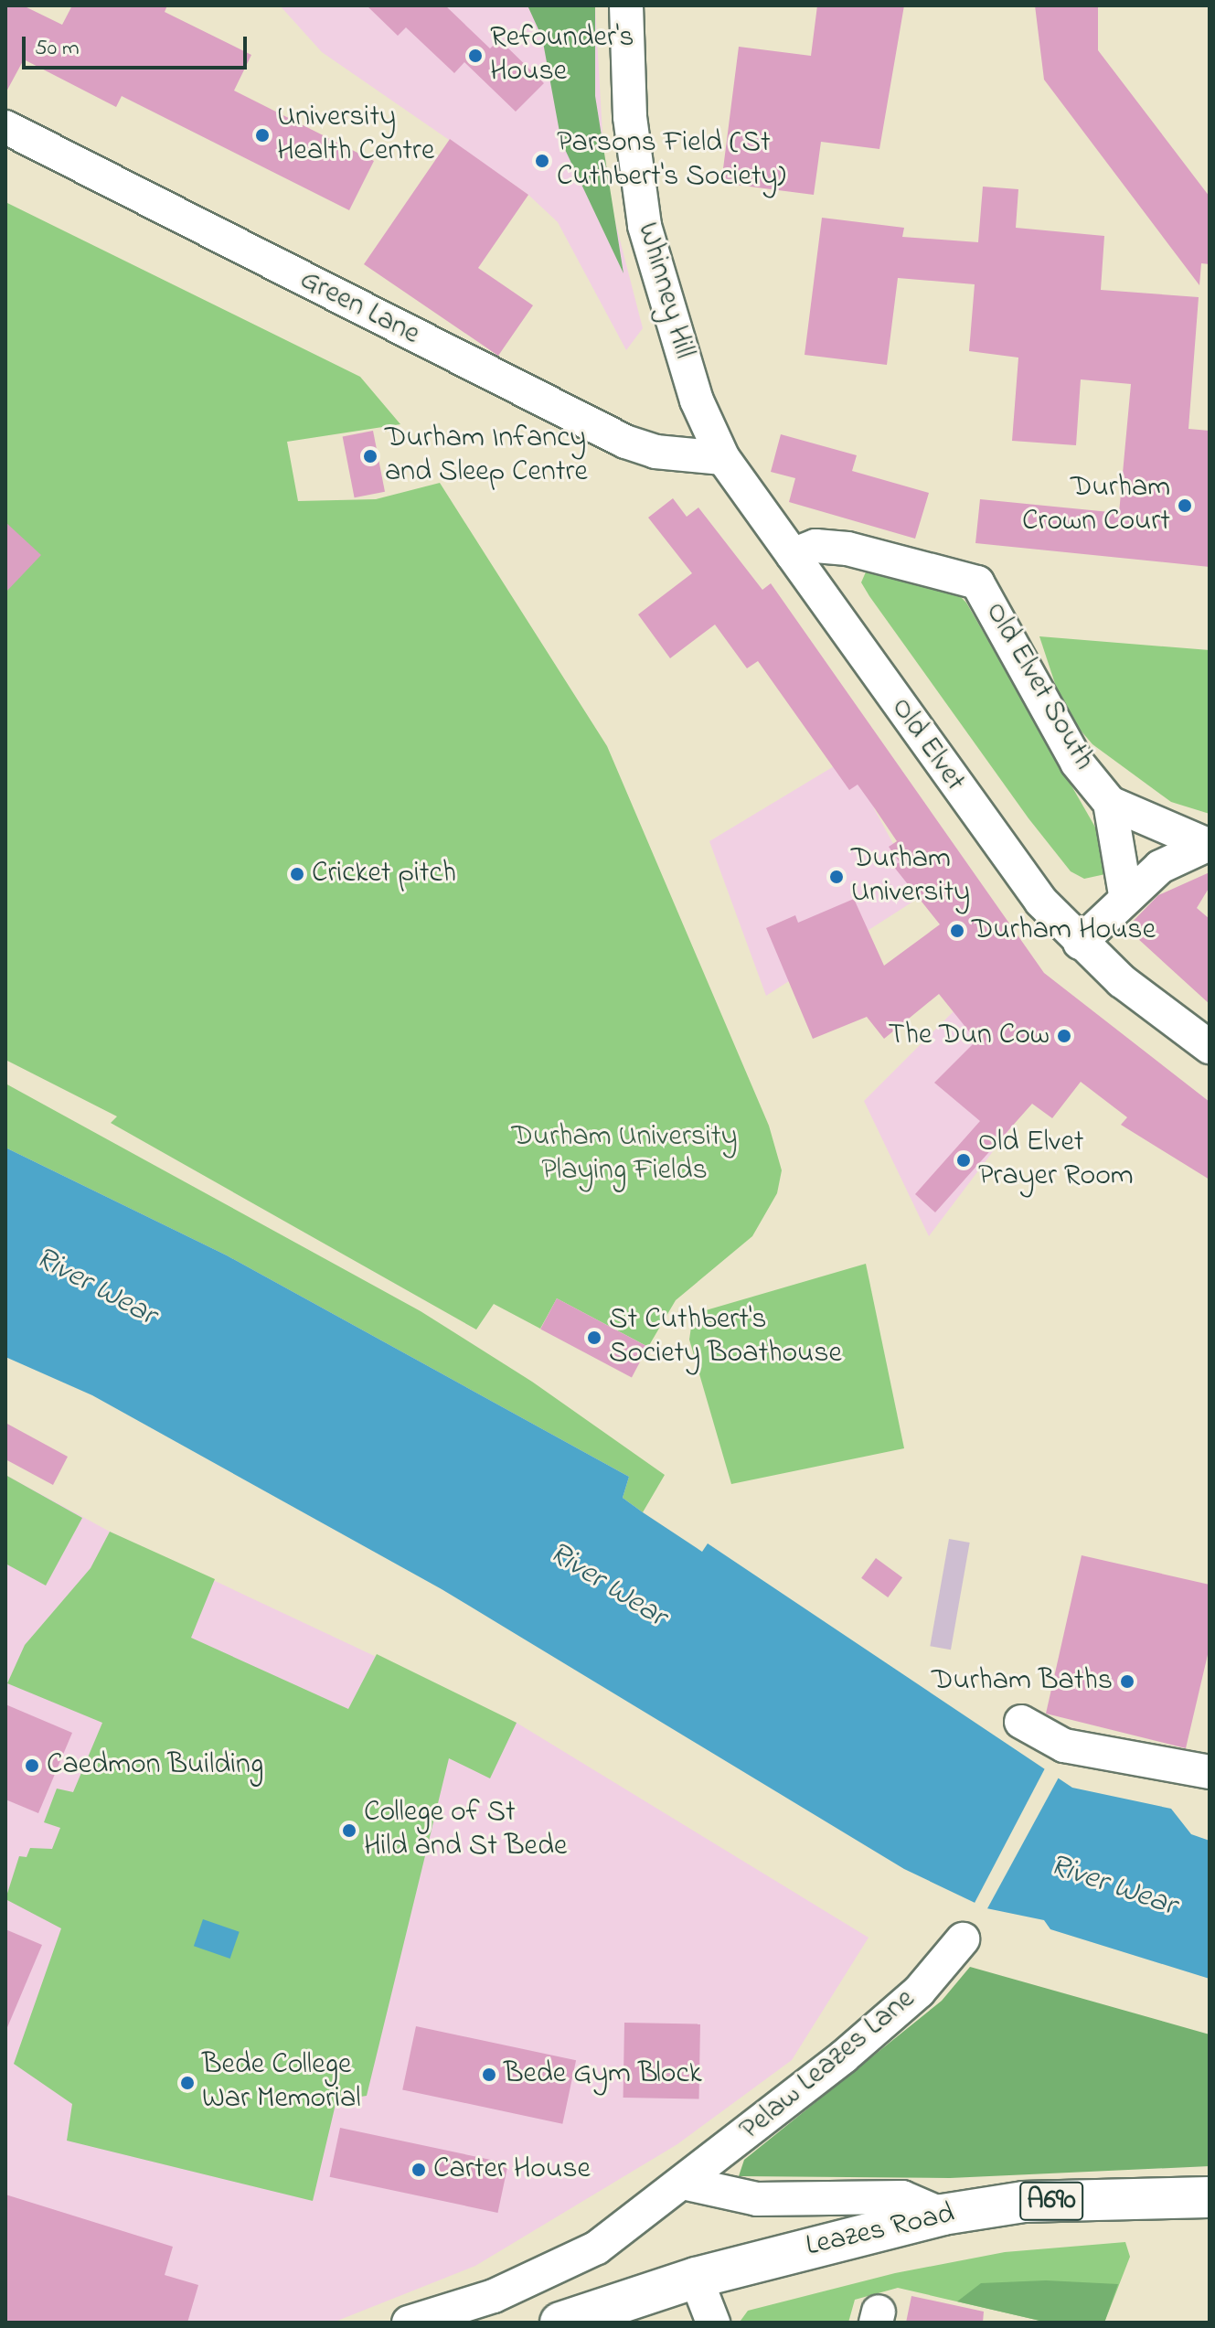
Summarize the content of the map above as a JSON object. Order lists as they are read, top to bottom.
{
  "streets": {
    "highway": ["A690", "Leazes Road"],
    "street": [
      "Whinney Hill",
      "Green Lane",
      "Old Elvet South",
      "Old Elvet",
      "Pelaw Leazes Lane"
    ]
  },
  "crossings": [
    ["Whinney Hill", "Old Elvet"],
    ["Green Lane", "Old Elvet"],
    ["Old Elvet South", "Old Elvet"]
  ],
  "water": ["River Wear"],
  "parks": ["Durham University Playing Fields"],
  "places": [
    "Refounder's House",
    "University Health Centre",
    "Parsons Field (St Cuthbert's Society)",
    "Durham Infancy and Sleep Centre",
    "Durham Crown Court",
    "Cricket pitch",
    "Durham University",
    "Durham House",
    "The Dun Cow",
    "Old Elvet Prayer Room",
    "St Cuthbert's Society Boathouse",
    "Durham Baths",
    "Caedmon Building",
    "College of St Hild and St Bede",
    "Bede Gym Block",
    "Bede College War Memorial",
    "Carter House"
  ],
  "scale_bar": "50 m"
}
